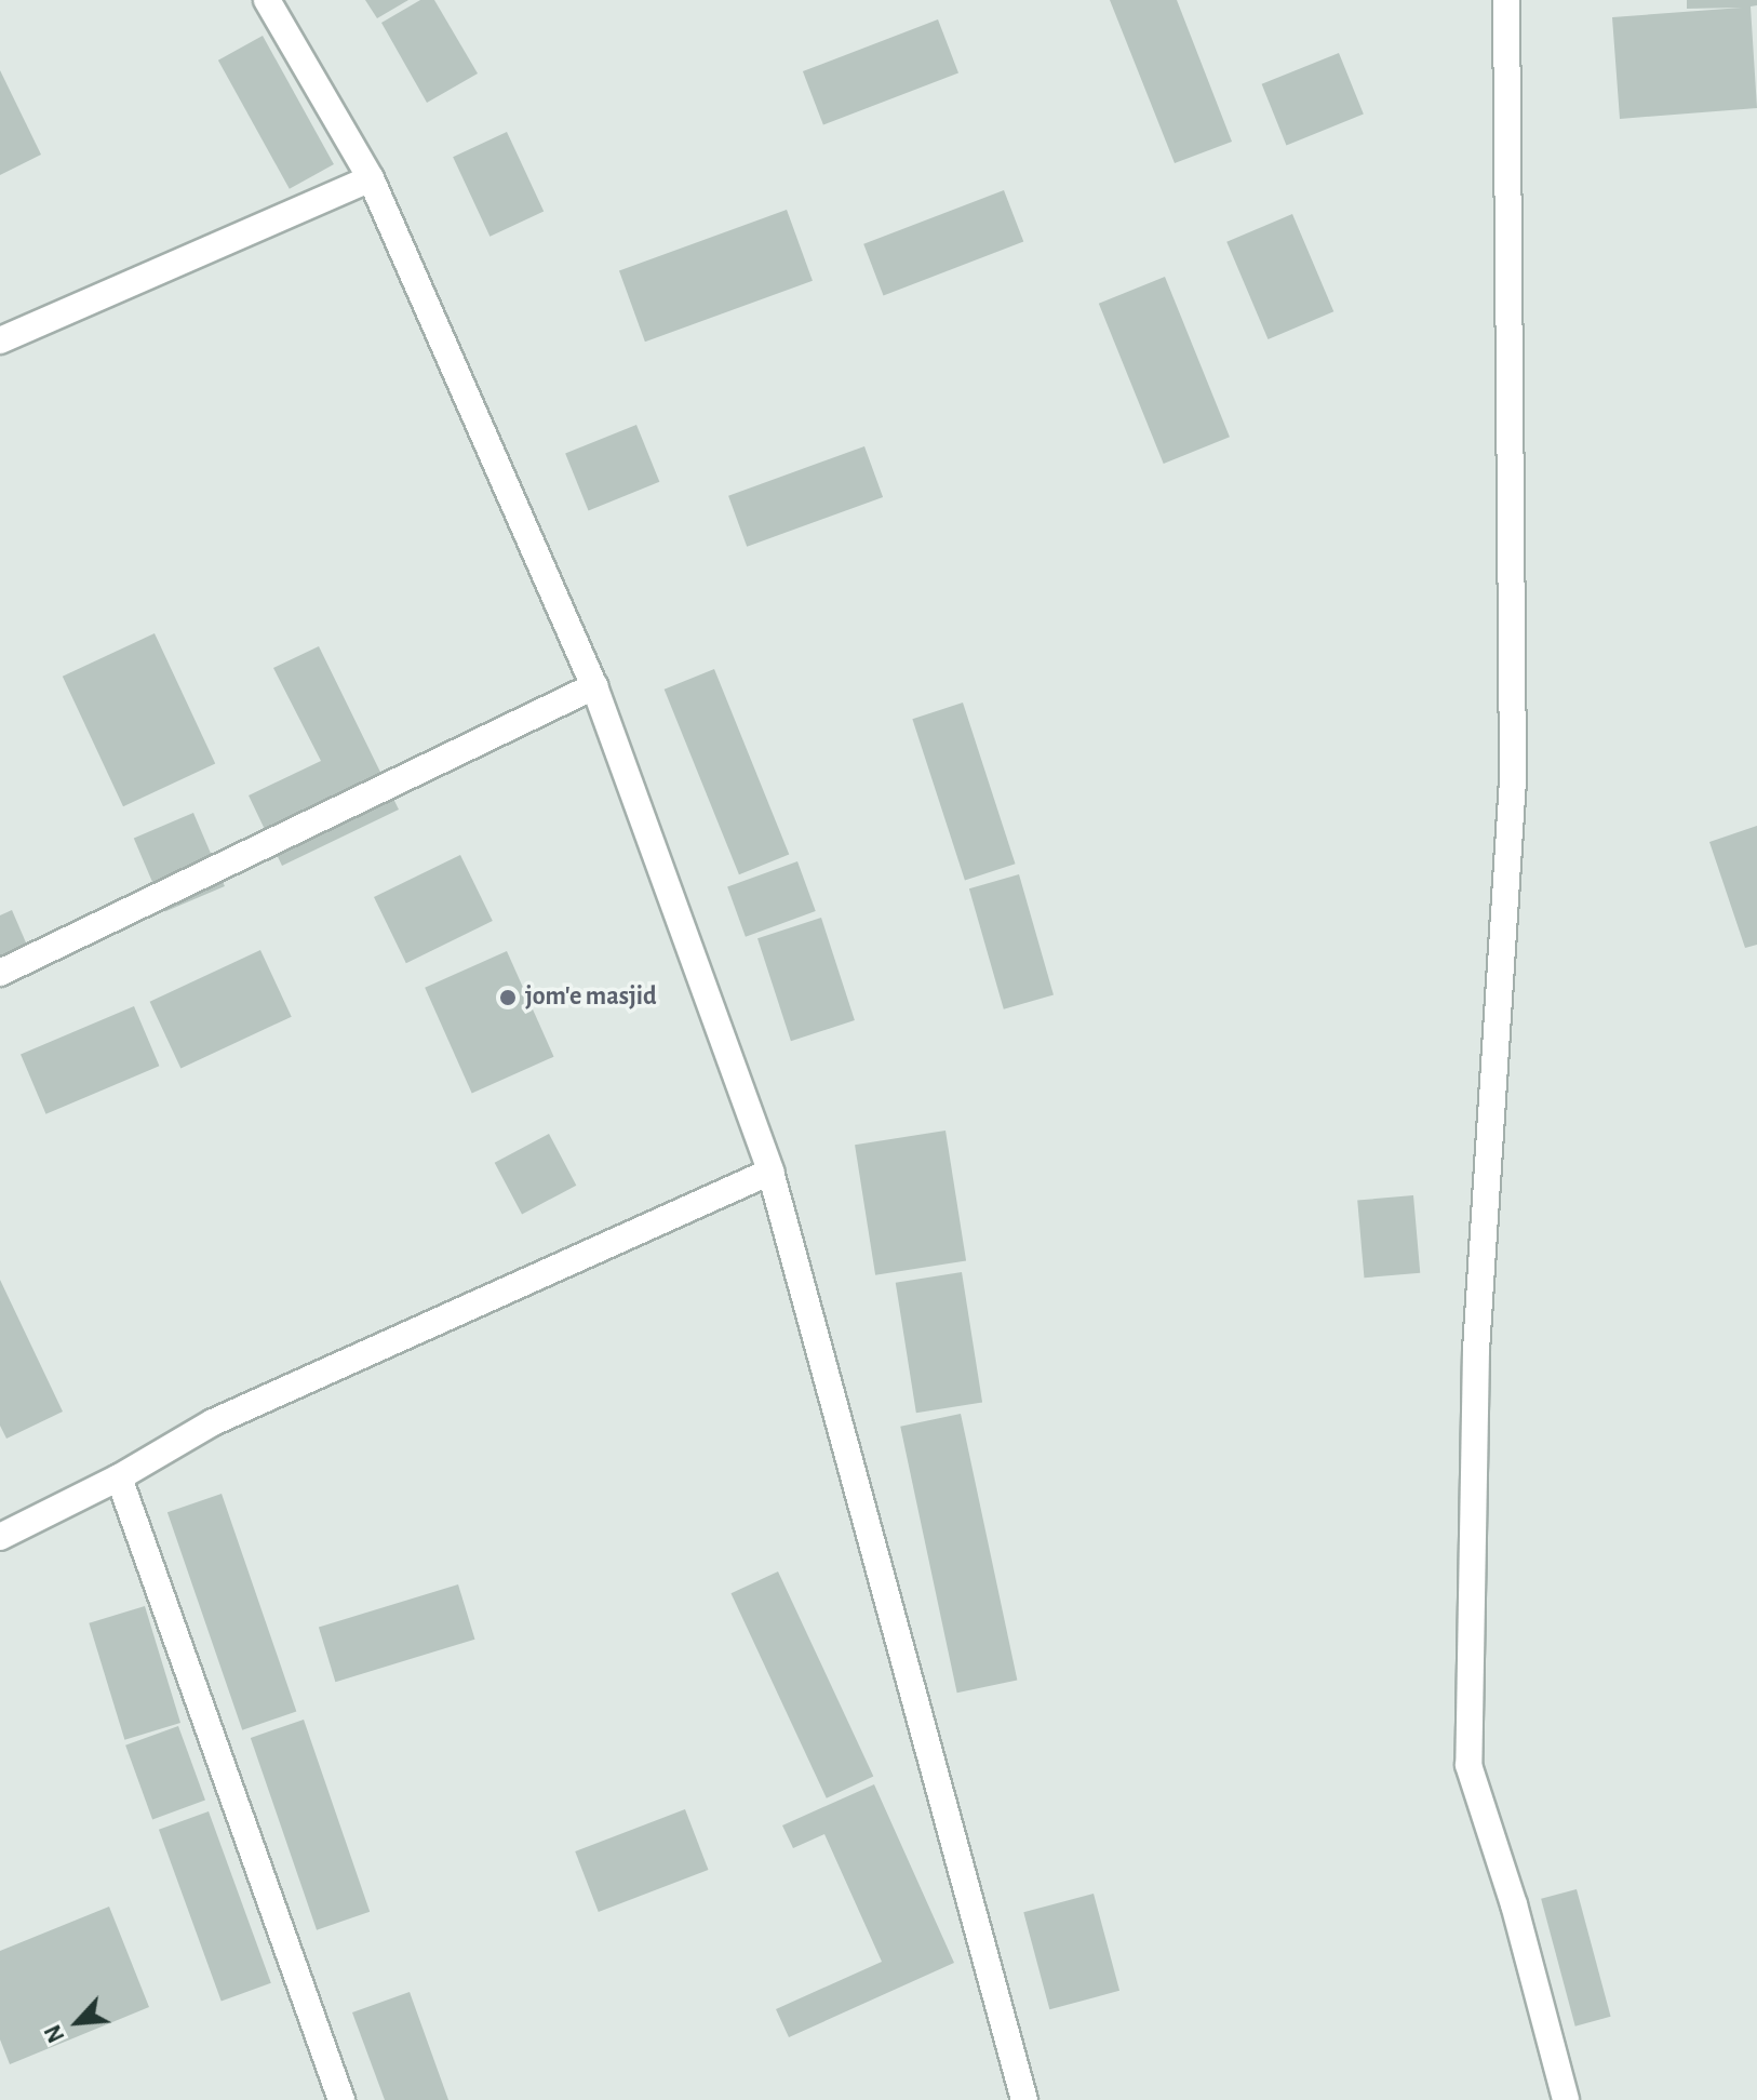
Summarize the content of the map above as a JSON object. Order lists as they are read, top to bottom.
{
  "places": ["jom'e masjid"],
  "north": "bottom left"
}
